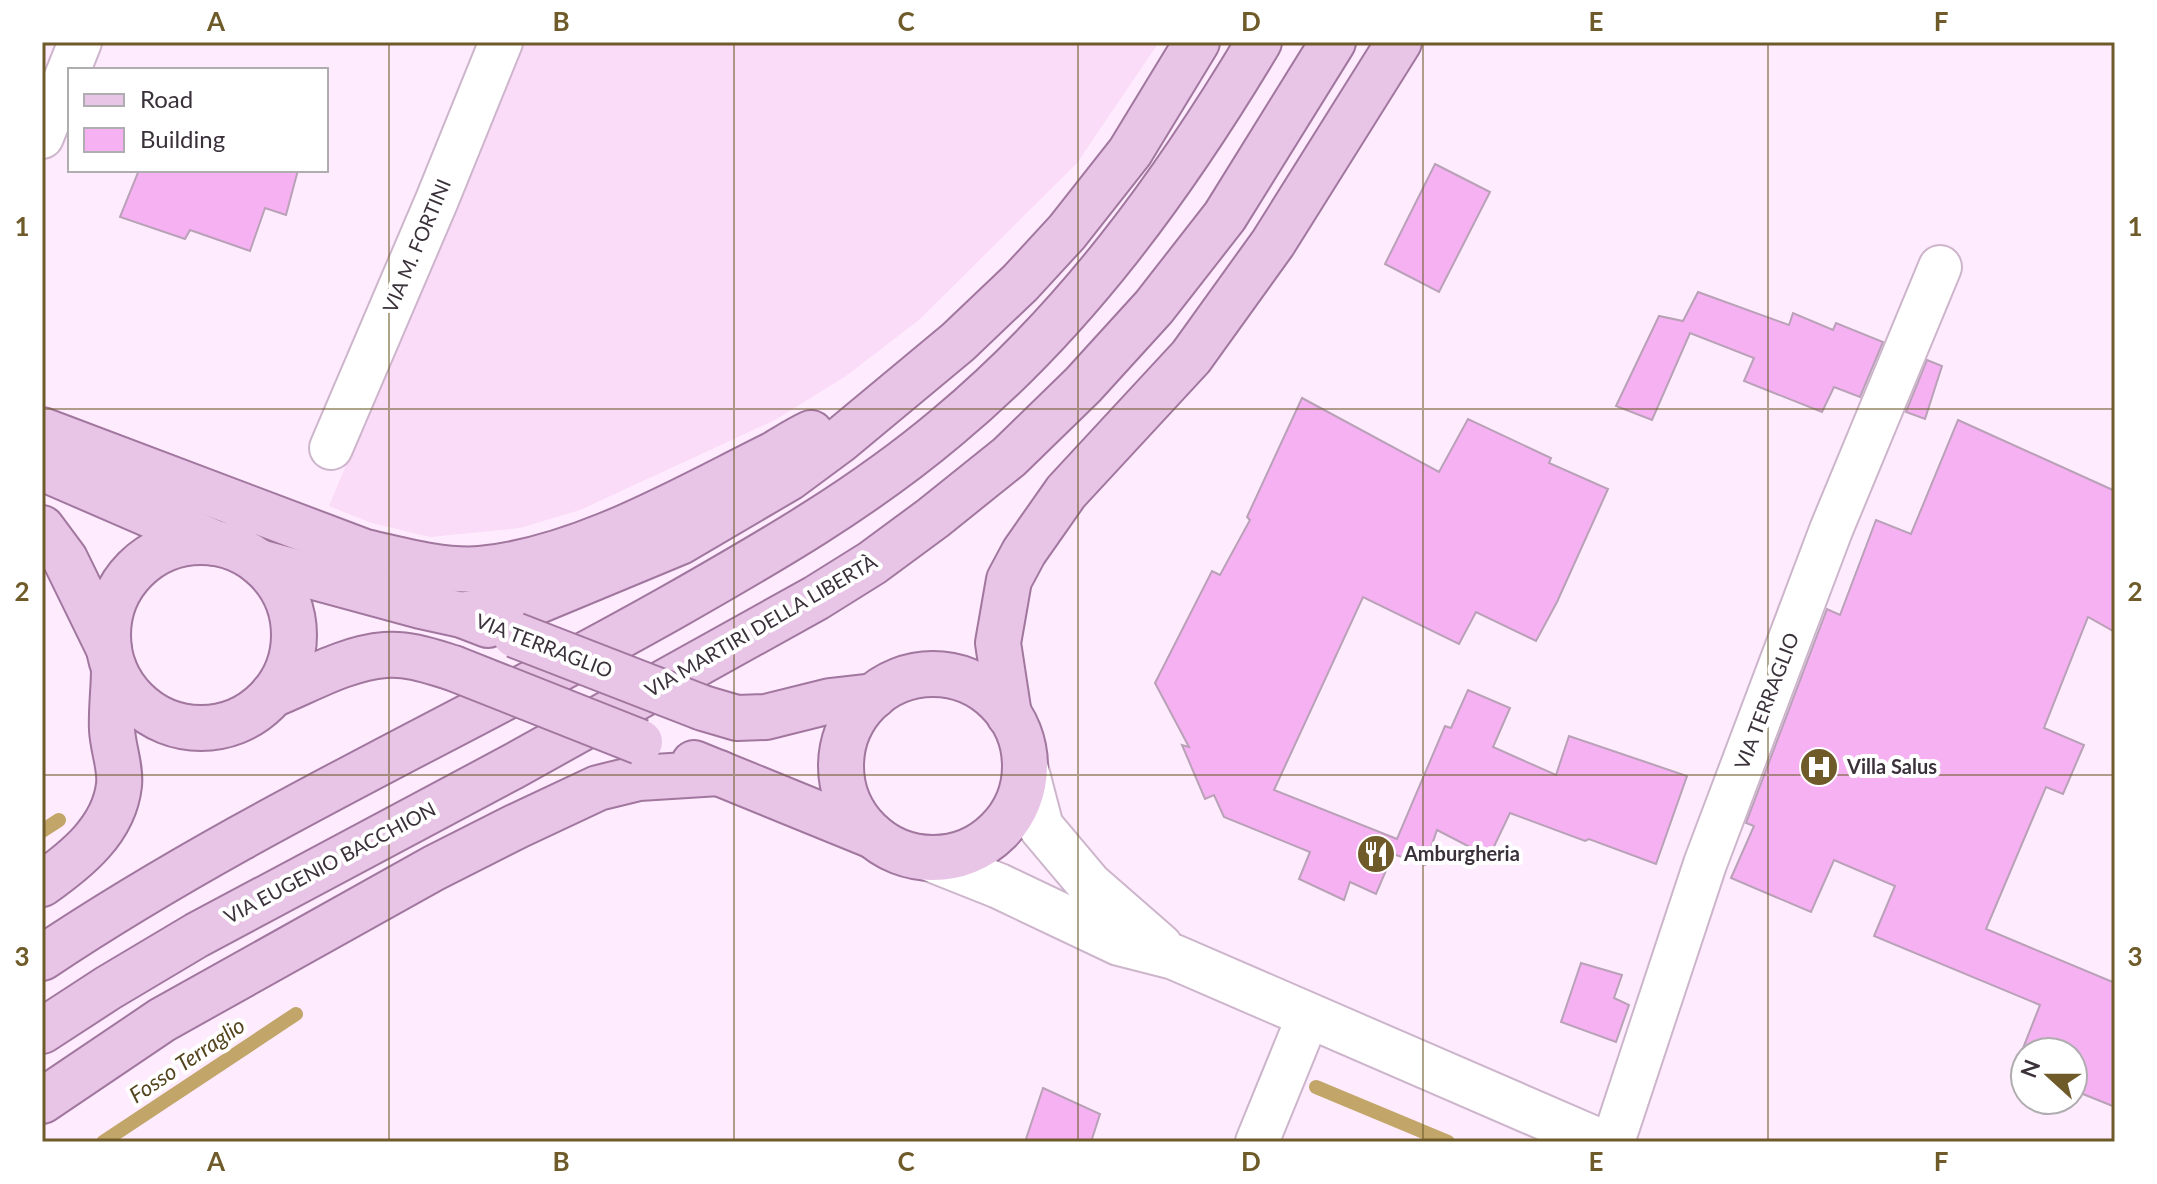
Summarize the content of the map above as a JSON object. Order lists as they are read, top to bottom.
{
  "streets": {
    "main road": ["VIA MARTIRI DELLA LIBERTÀ", "VIA TERRAGLIO", "VIA EUGENIO BACCHION"],
    "street": ["VIA M. FORTINI"]
  },
  "crossings": [
    ["VIA MARTIRI DELLA LIBERTÀ", "VIA EUGENIO BACCHION"]
  ],
  "water": ["Fosso Terraglio"],
  "places": {
    "hospital": ["Villa Salus"],
    "restaurant": ["Amburgheria"]
  },
  "legend": ["Road", "Building"],
  "north": "left",
  "grid": {
    "columns": [
      "A",
      "B",
      "C",
      "D",
      "E",
      "F"
    ],
    "rows": ["1", "2", "3"]
  }
}
